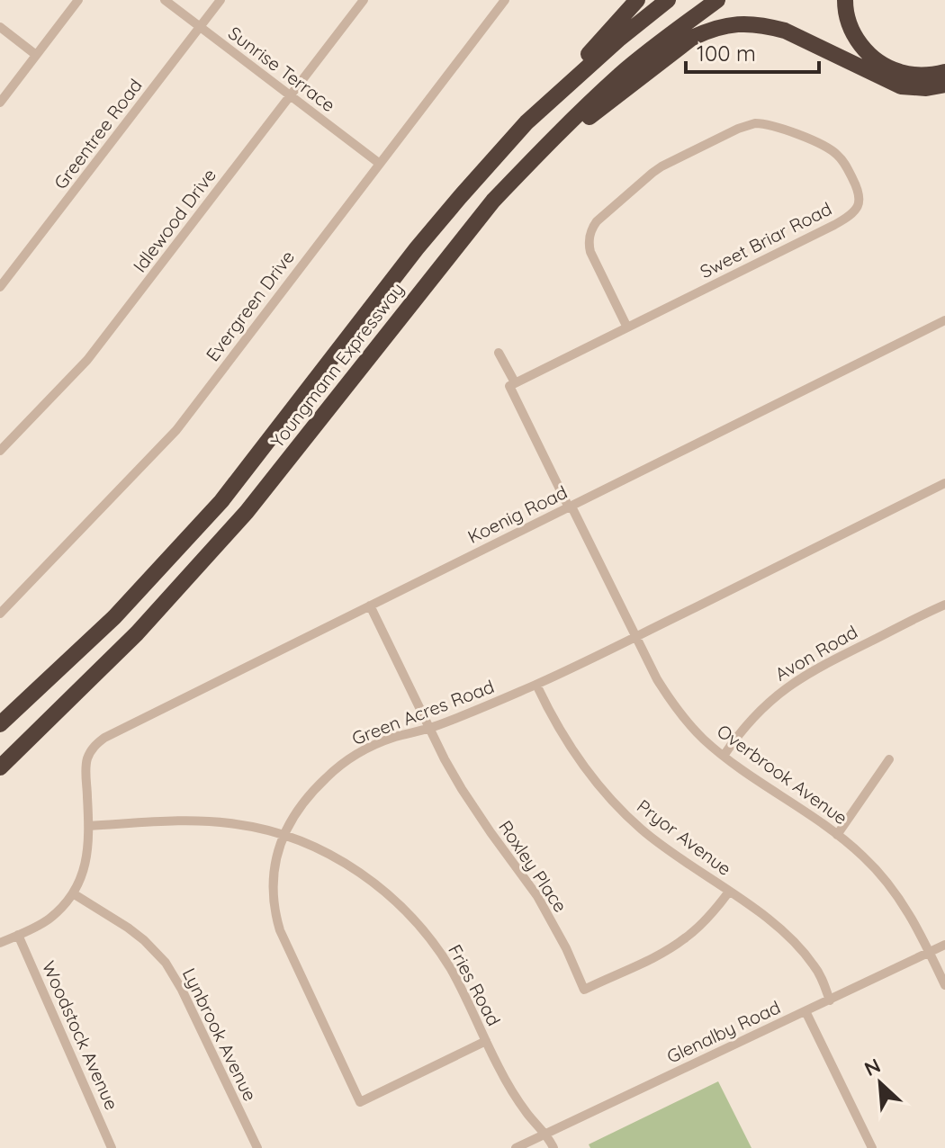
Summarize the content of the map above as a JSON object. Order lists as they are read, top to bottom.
{
  "streets": {
    "highway": ["Youngmann Expressway"],
    "street": [
      "Sunrise Terrace",
      "Greentree Road",
      "Idlewood Drive",
      "Sweet Briar Road",
      "Evergreen Drive",
      "Koenig Road",
      "Avon Road",
      "Green Acres Road",
      "Overbrook Avenue",
      "Pryor Avenue",
      "Roxley Place",
      "Fries Road",
      "Glenalby Road",
      "Lynbrook Avenue",
      "Woodstock Avenue"
    ]
  },
  "crossings": [
    ["Sunrise Terrace", "Greentree Road"],
    ["Sunrise Terrace", "Idlewood Drive"],
    ["Sunrise Terrace", "Evergreen Drive"],
    ["Koenig Road", "Overbrook Avenue"],
    ["Koenig Road", "Roxley Place"],
    ["Koenig Road", "Fries Road"],
    ["Avon Road", "Overbrook Avenue"],
    ["Green Acres Road", "Overbrook Avenue"],
    ["Green Acres Road", "Pryor Avenue"],
    ["Green Acres Road", "Roxley Place"],
    ["Green Acres Road", "Fries Road"],
    ["Overbrook Avenue", "Glenalby Road"],
    ["Pryor Avenue", "Roxley Place"],
    ["Pryor Avenue", "Glenalby Road"],
    ["Fries Road", "Glenalby Road"]
  ],
  "scale_bar": "100 m",
  "north": "top left"
}
